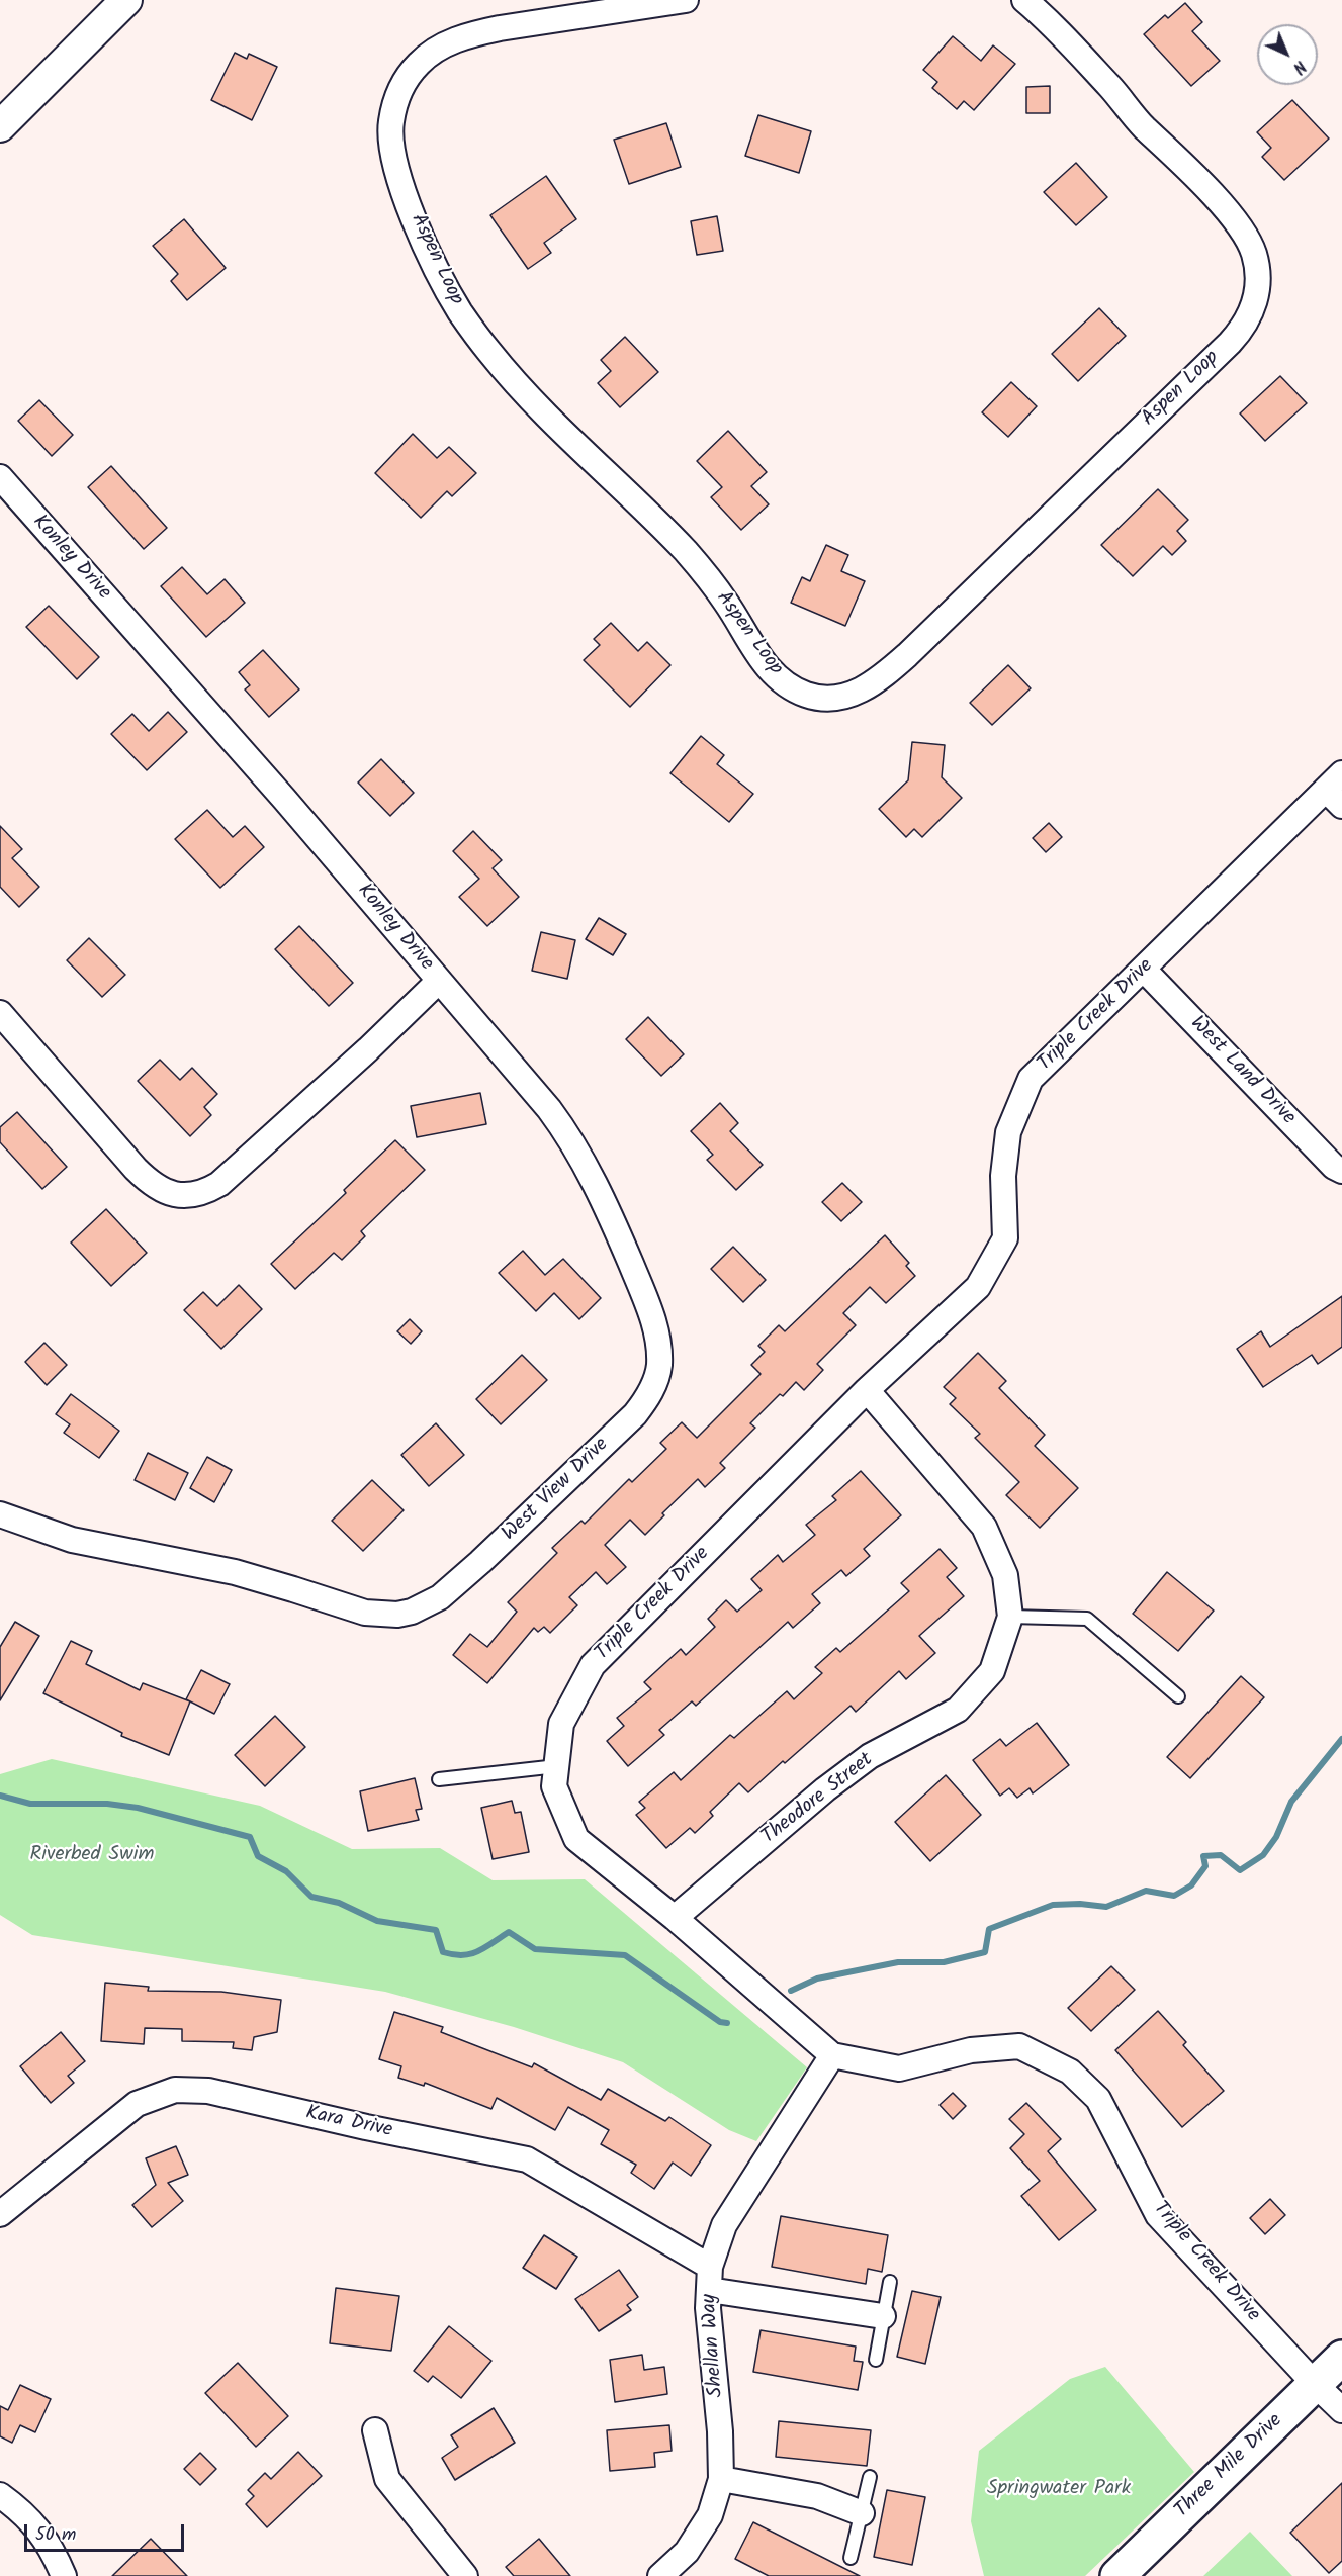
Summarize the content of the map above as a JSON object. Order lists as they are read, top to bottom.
{
  "streets": {
    "main road": ["Three Mile Drive"],
    "street": [
      "Aspen Loop",
      "Konley Drive",
      "Triple Creek Drive",
      "West Land Drive",
      "West View Drive",
      "Theodore Street",
      "Kara Drive",
      "Shellan Way"
    ]
  },
  "crossings": [
    ["Konley Drive", "West View Drive"],
    ["Triple Creek Drive", "West Land Drive"],
    ["Triple Creek Drive", "Theodore Street"],
    ["Triple Creek Drive", "Shellan Way"],
    ["Triple Creek Drive", "Three Mile Drive"],
    ["Kara Drive", "Shellan Way"]
  ],
  "parks": ["Riverbed Swim", "Springwater Park"],
  "scale_bar": "50 m",
  "north": "bottom right"
}
